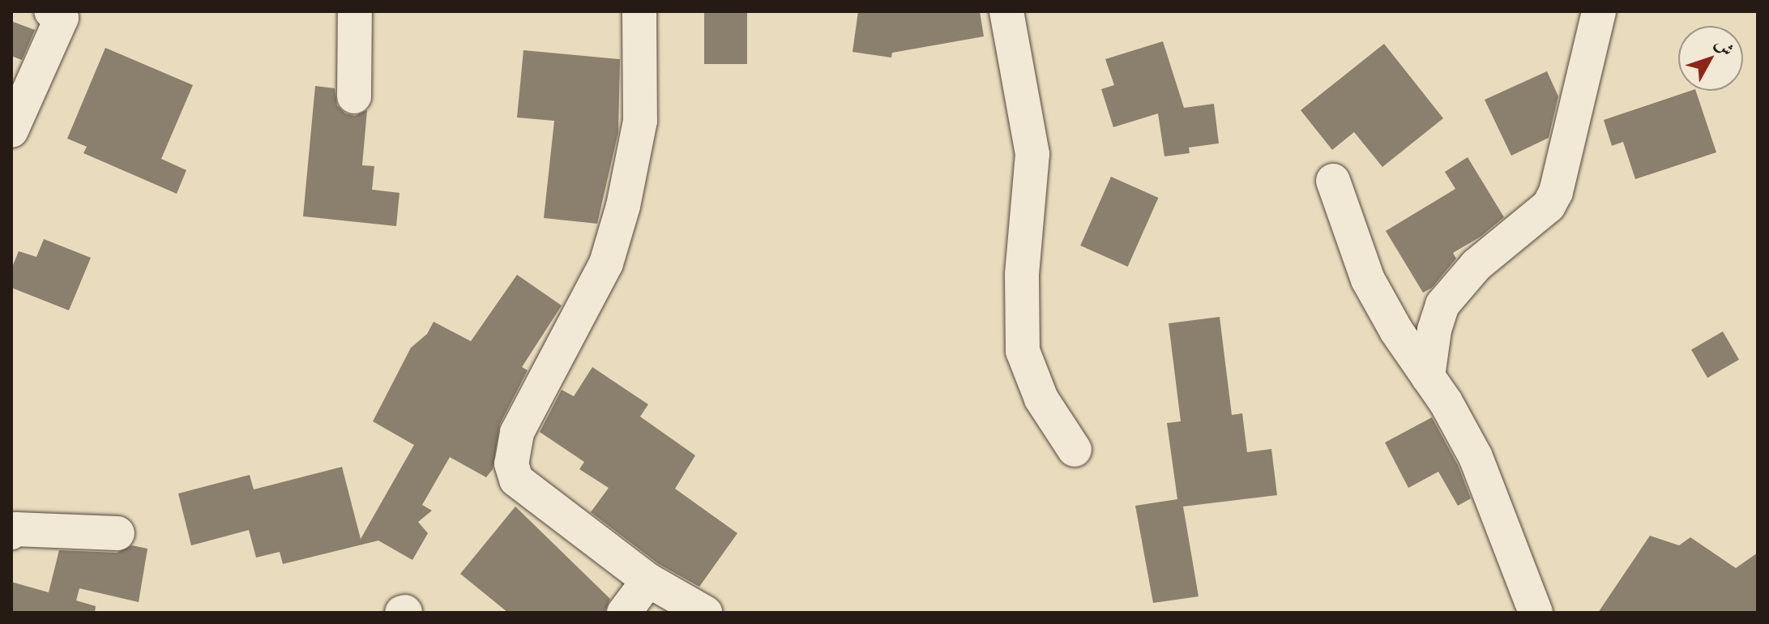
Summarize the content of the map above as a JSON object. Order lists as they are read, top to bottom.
{
  "north": "top right"
}
